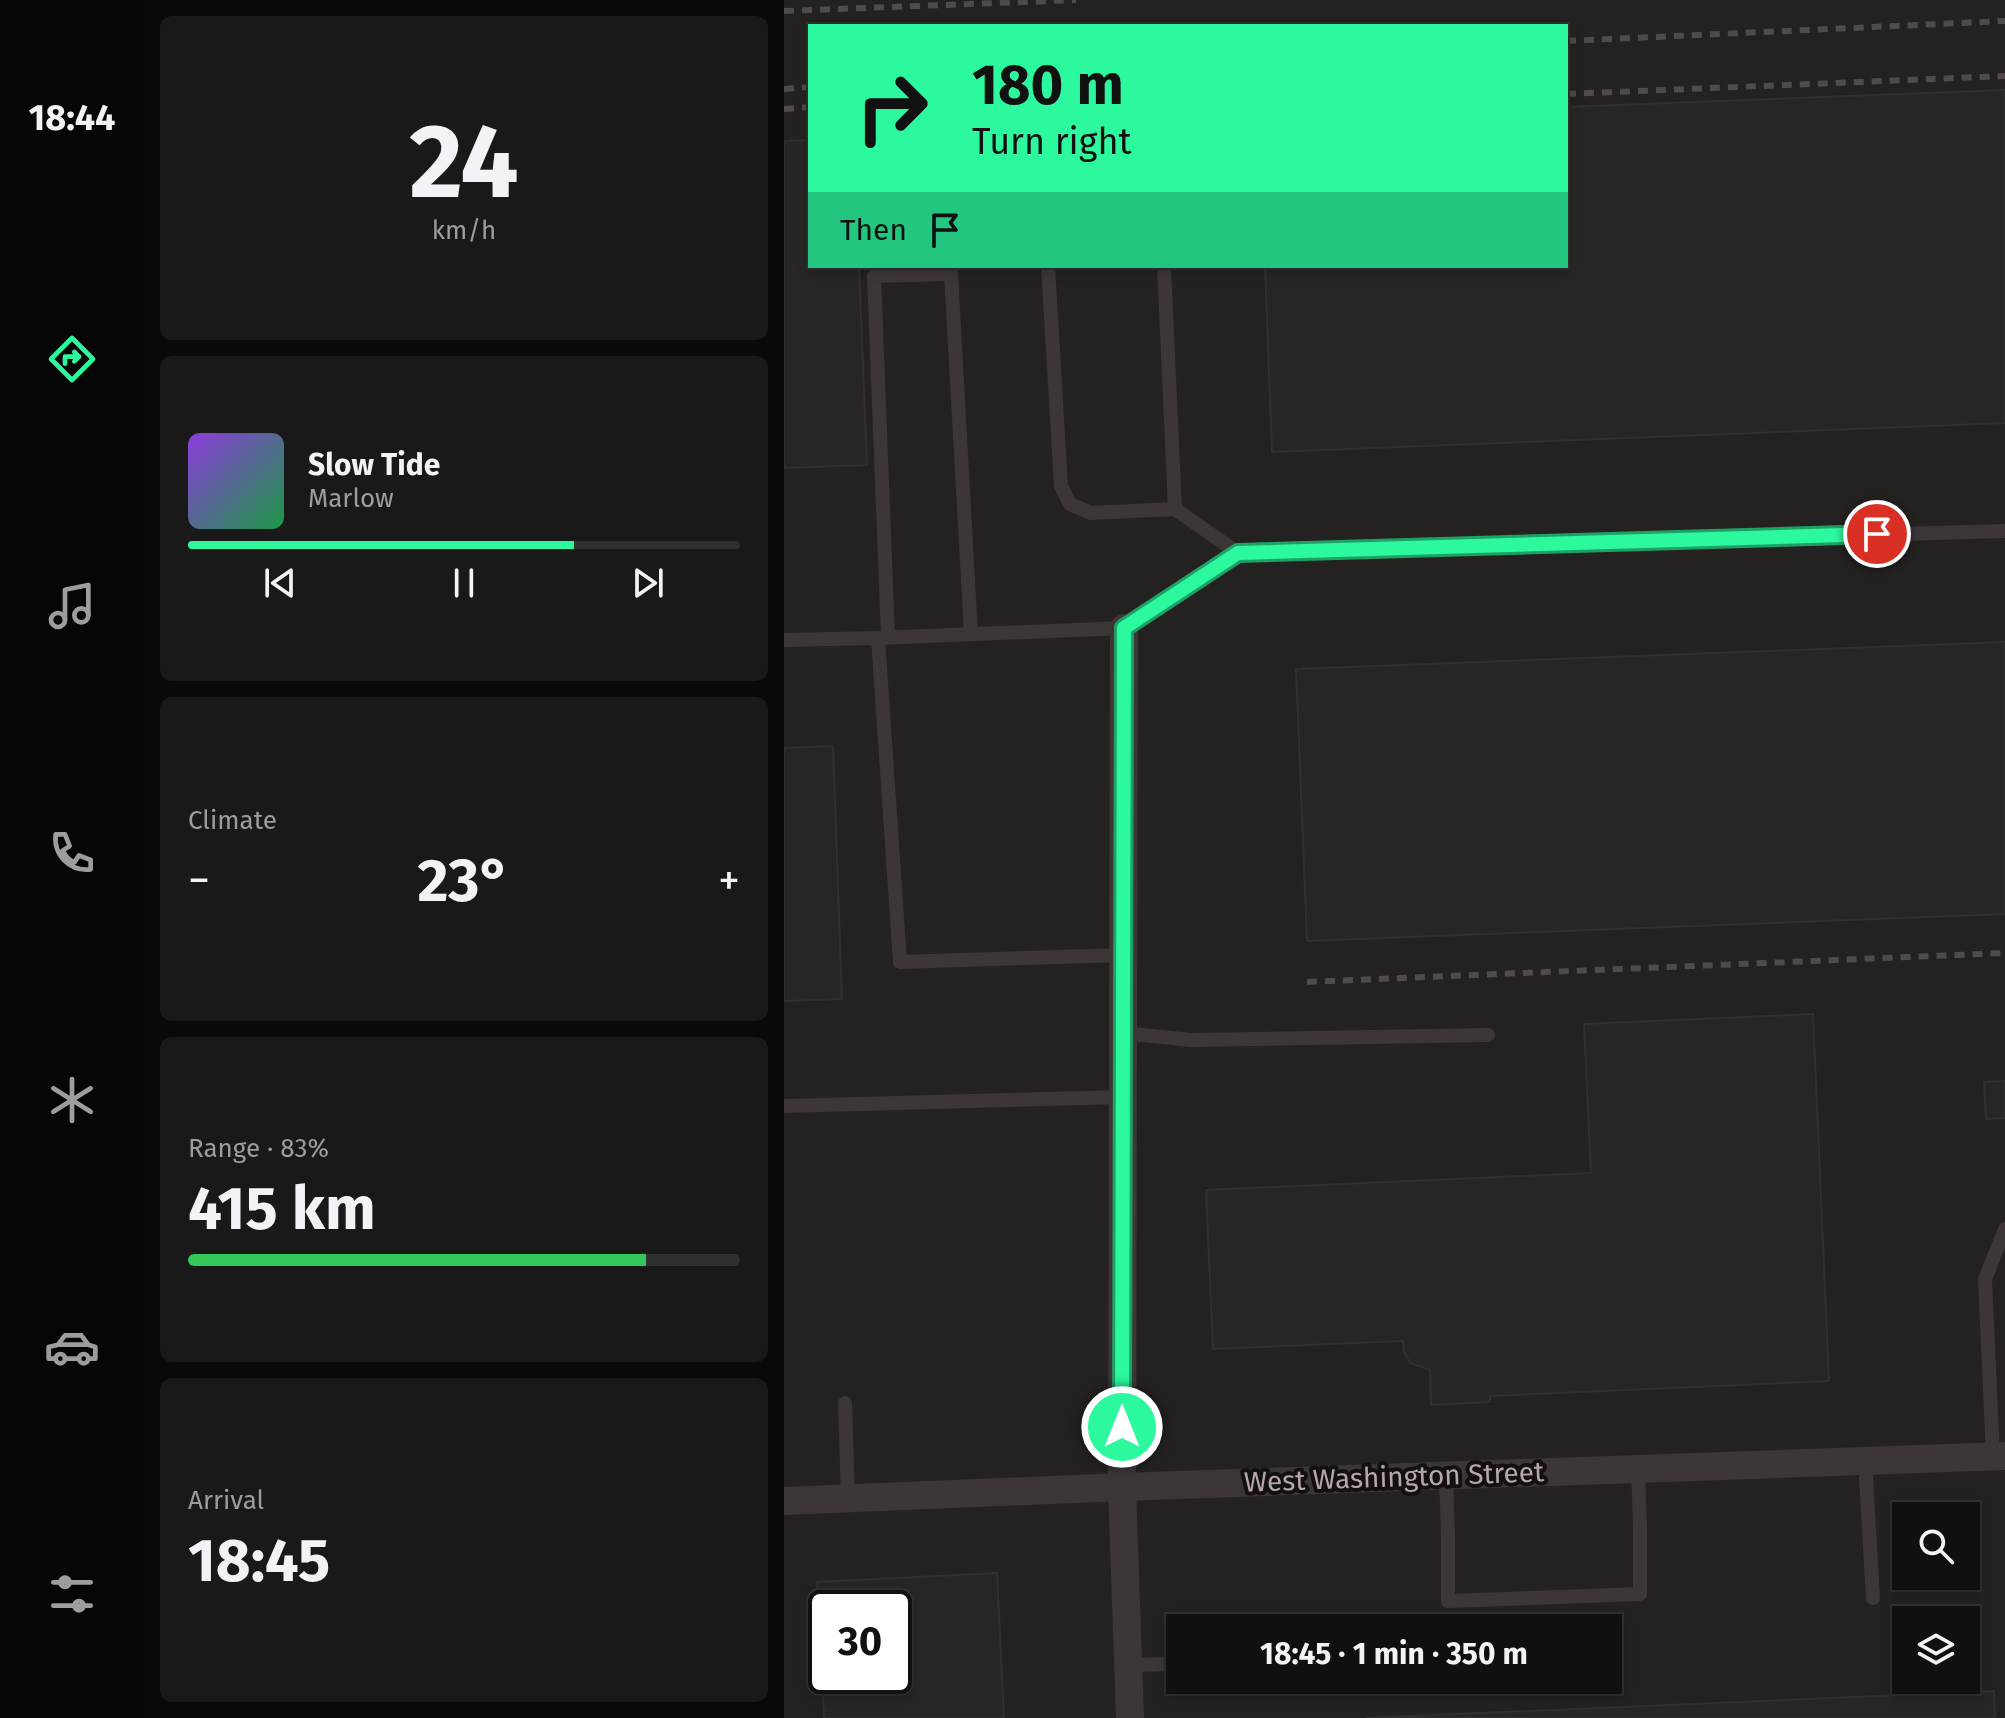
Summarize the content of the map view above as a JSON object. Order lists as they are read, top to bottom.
{
  "streets": {
    "street": ["West Washington Street"]
  },
  "page": {
    "tabs": "18:44",
    "tile": [
      ["24", "km/h"],
      "Climate",
      ["Range · 83%", "415 km"],
      ["Arrival", "18:45"]
    ],
    "turn": ["180 m", "Turn right"],
    "then": "Then",
    "song": ["Slow Tide", "Marlow"],
    "heat": ["−", "23°", "+"],
    "limit": "30",
    "trip": "18:45 · 1 min · 350 m"
  }
}
